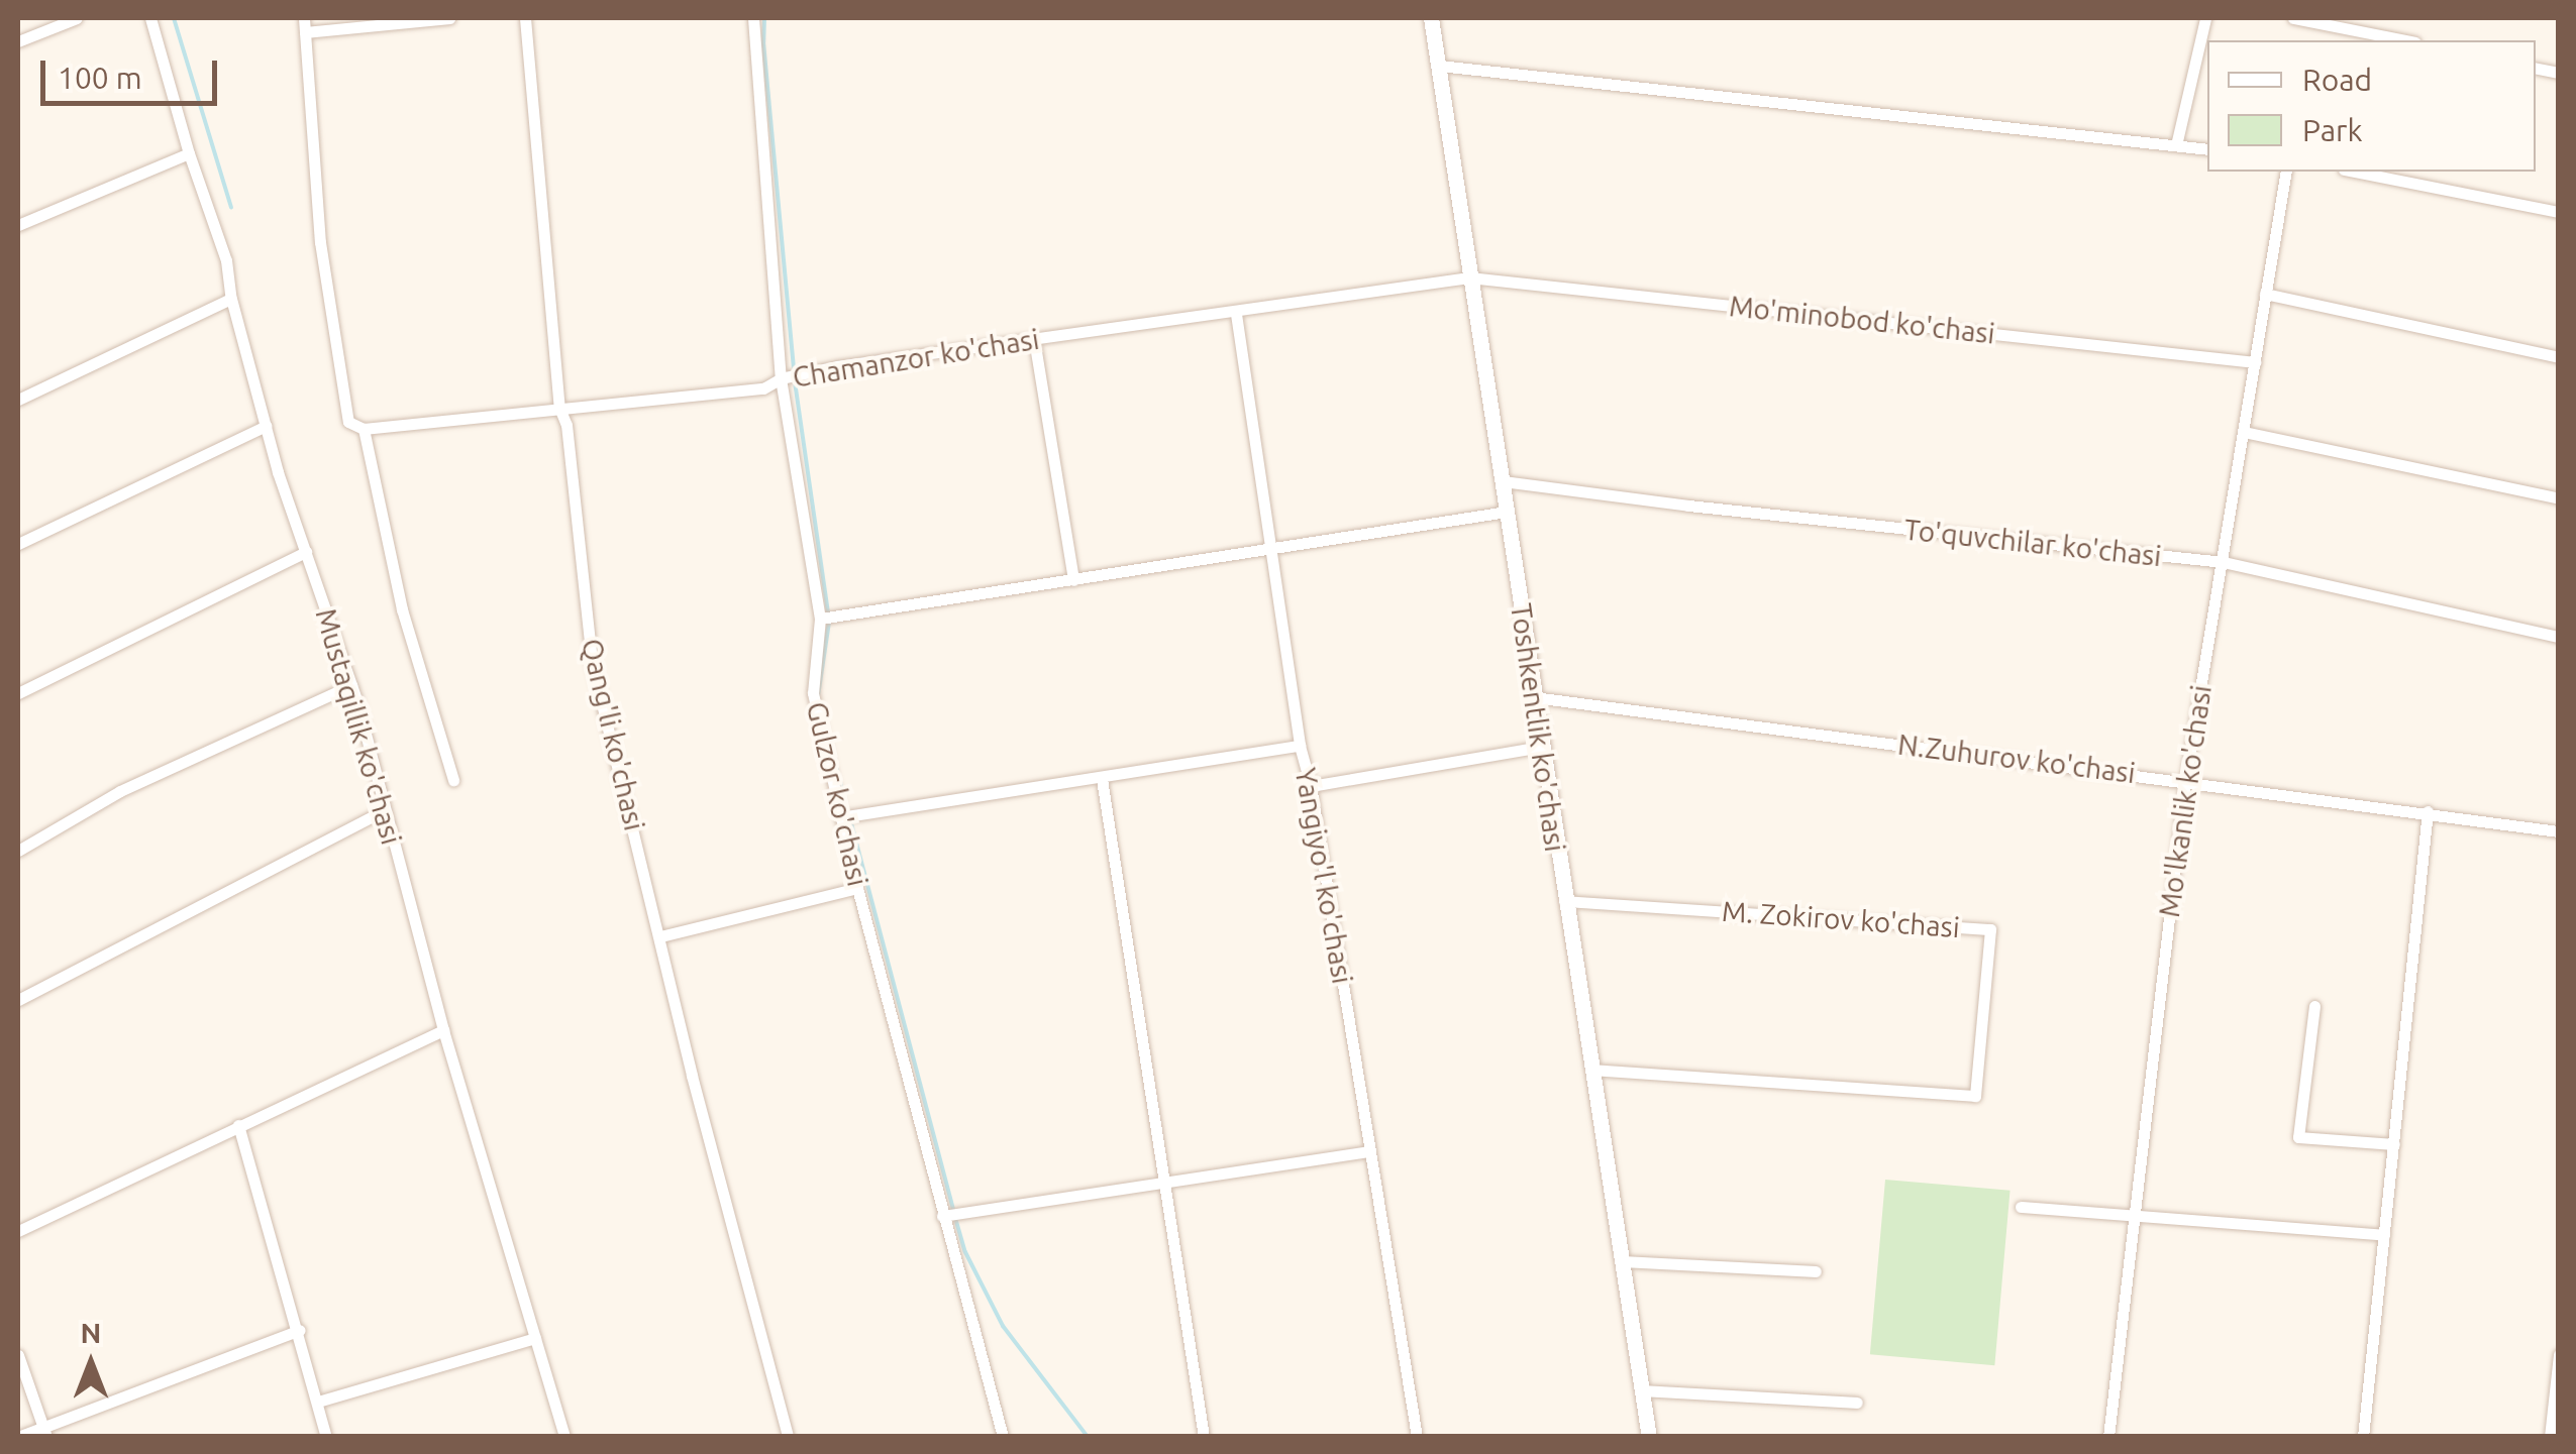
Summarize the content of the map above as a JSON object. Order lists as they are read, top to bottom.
{
  "streets": {
    "main road": ["Toshkentlik ko'chasi"],
    "street": [
      "Mo'minobod ko'chasi",
      "Chamanzor ko'chasi",
      "To'quvchilar ko'chasi",
      "Mustaqillik ko'chasi",
      "Qang'li ko'chasi",
      "N.Zuhurov ko'chasi",
      "Gulzor ko'chasi",
      "Mo'lkanlik ko'chasi",
      "Yangiyo'l ko'chasi",
      "M. Zokirov ko'chasi"
    ]
  },
  "crossings": [
    ["Mo'minobod ko'chasi", "Chamanzor ko'chasi"],
    ["Mo'minobod ko'chasi", "Toshkentlik ko'chasi"],
    ["Mo'minobod ko'chasi", "Mo'lkanlik ko'chasi"],
    ["Chamanzor ko'chasi", "Toshkentlik ko'chasi"],
    ["Chamanzor ko'chasi", "Qang'li ko'chasi"],
    ["Chamanzor ko'chasi", "Gulzor ko'chasi"],
    ["Chamanzor ko'chasi", "Yangiyo'l ko'chasi"],
    ["To'quvchilar ko'chasi", "Toshkentlik ko'chasi"],
    ["To'quvchilar ko'chasi", "Mo'lkanlik ko'chasi"],
    ["Toshkentlik ko'chasi", "N.Zuhurov ko'chasi"],
    ["Toshkentlik ko'chasi", "M. Zokirov ko'chasi"],
    ["N.Zuhurov ko'chasi", "Mo'lkanlik ko'chasi"]
  ],
  "legend": ["Road", "Park"],
  "scale_bar": "100 m",
  "north": "top"
}
